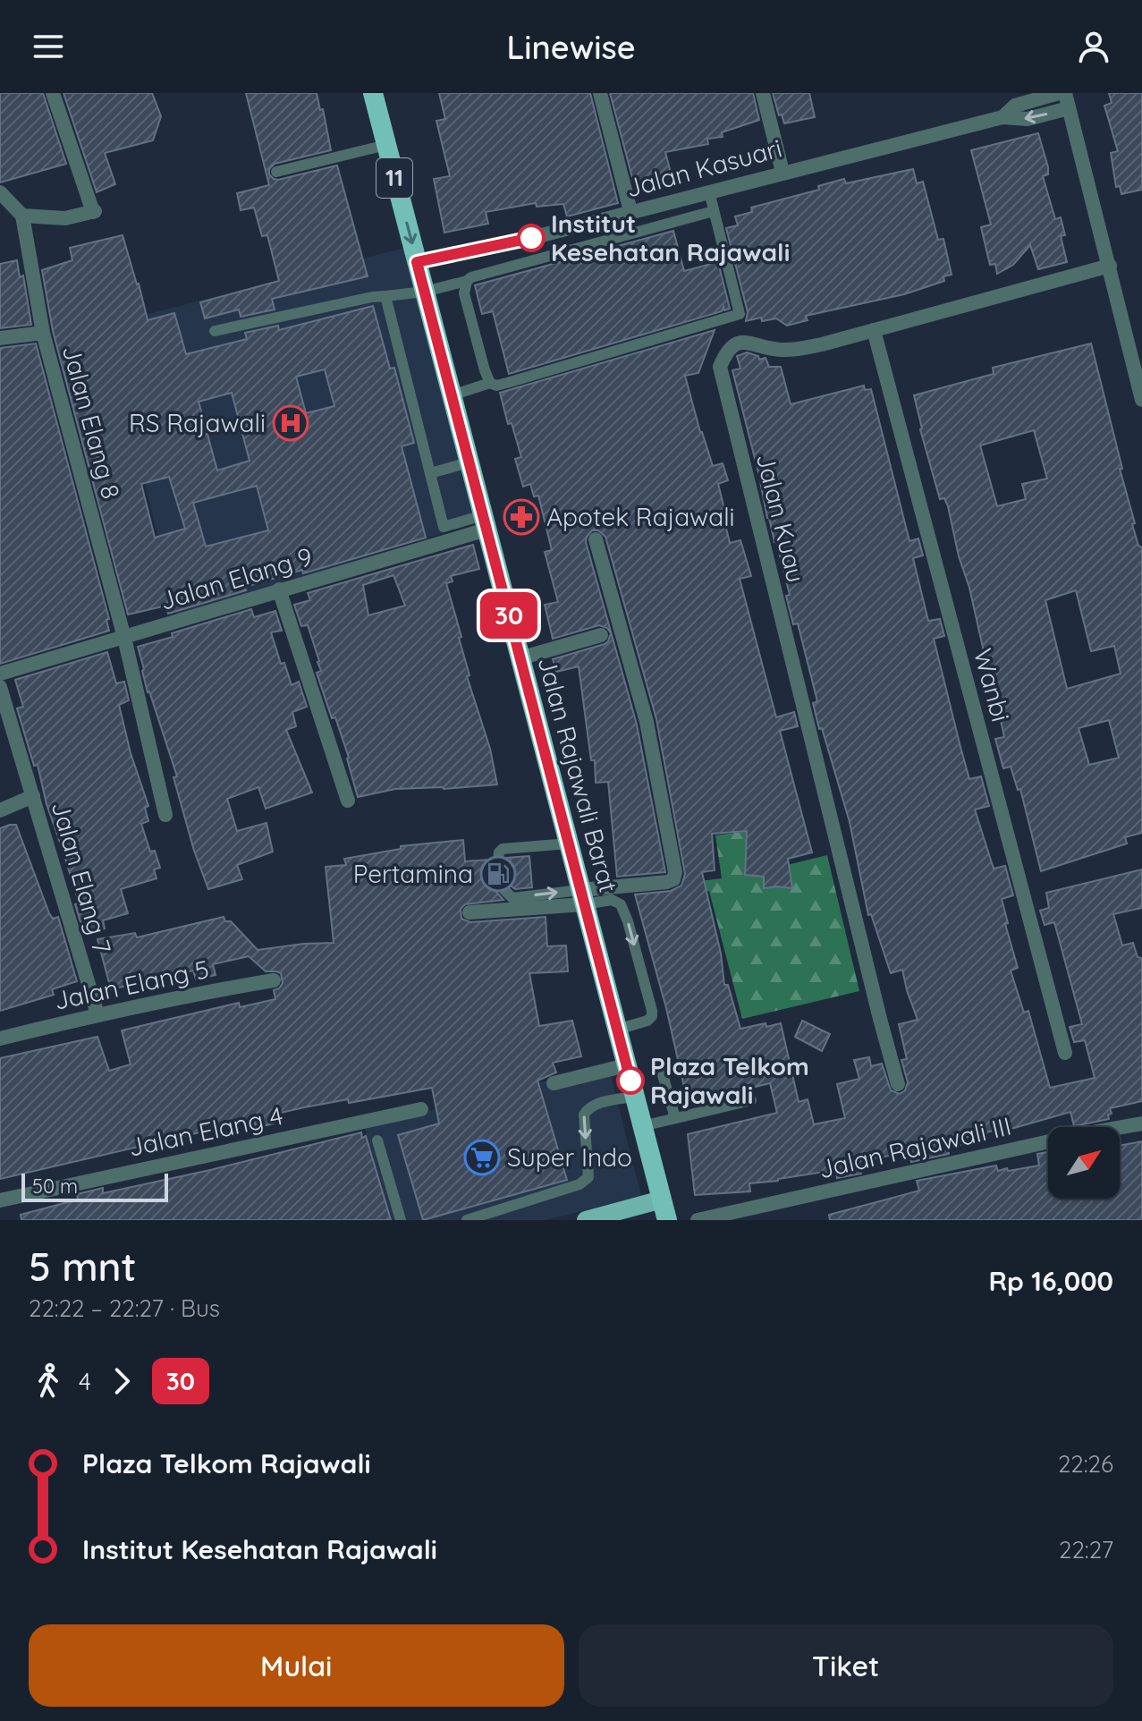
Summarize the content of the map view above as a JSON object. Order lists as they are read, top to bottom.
{
  "streets": {
    "highway": ["11", "Jalan Rajawali Barat"],
    "street": [
      "Jalan Kasuari",
      "Jalan Elang 8",
      "Jalan Kuau",
      "Jalan Elang 9",
      "Wanbi",
      "Jalan Elang 7",
      "Jalan Elang 5",
      "Jalan Elang 4",
      "Jalan Rajawali III"
    ]
  },
  "crossings": [
    ["Jalan Kasuari", "Jalan Rajawali Barat"],
    ["Jalan Elang 8", "Jalan Elang 9"],
    ["Jalan Kuau", "Wanbi"],
    ["Jalan Elang 9", "Jalan Rajawali Barat"],
    ["Jalan Elang 7", "Jalan Elang 5"]
  ],
  "places": {
    "other": ["Institut Kesehatan Rajawali", "Plaza Telkom Rajawali"],
    "hospital": ["RS Rajawali"],
    "pharmacy": ["Apotek Rajawali"],
    "fuel station": ["Pertamina"],
    "supermarket": ["Super Indo"]
  },
  "lines": ["bus line 30"],
  "scale_bar": "50 m",
  "north": "top right",
  "page": {
    "header": "Linewise",
    "on_map": "30",
    "scale": "50 m",
    "heading": ["5 mnt", "22:22 – 22:27 · Bus", "Rp 16,000"],
    "legs": ["4", "30"],
    "list": [
      {
        "name": "Plaza Telkom Rajawali",
        "value": "22:26"
      },
      {
        "name": "Institut Kesehatan Rajawali",
        "value": "22:27"
      }
    ],
    "buttons": ["Mulai", "Tiket"]
  }
}
